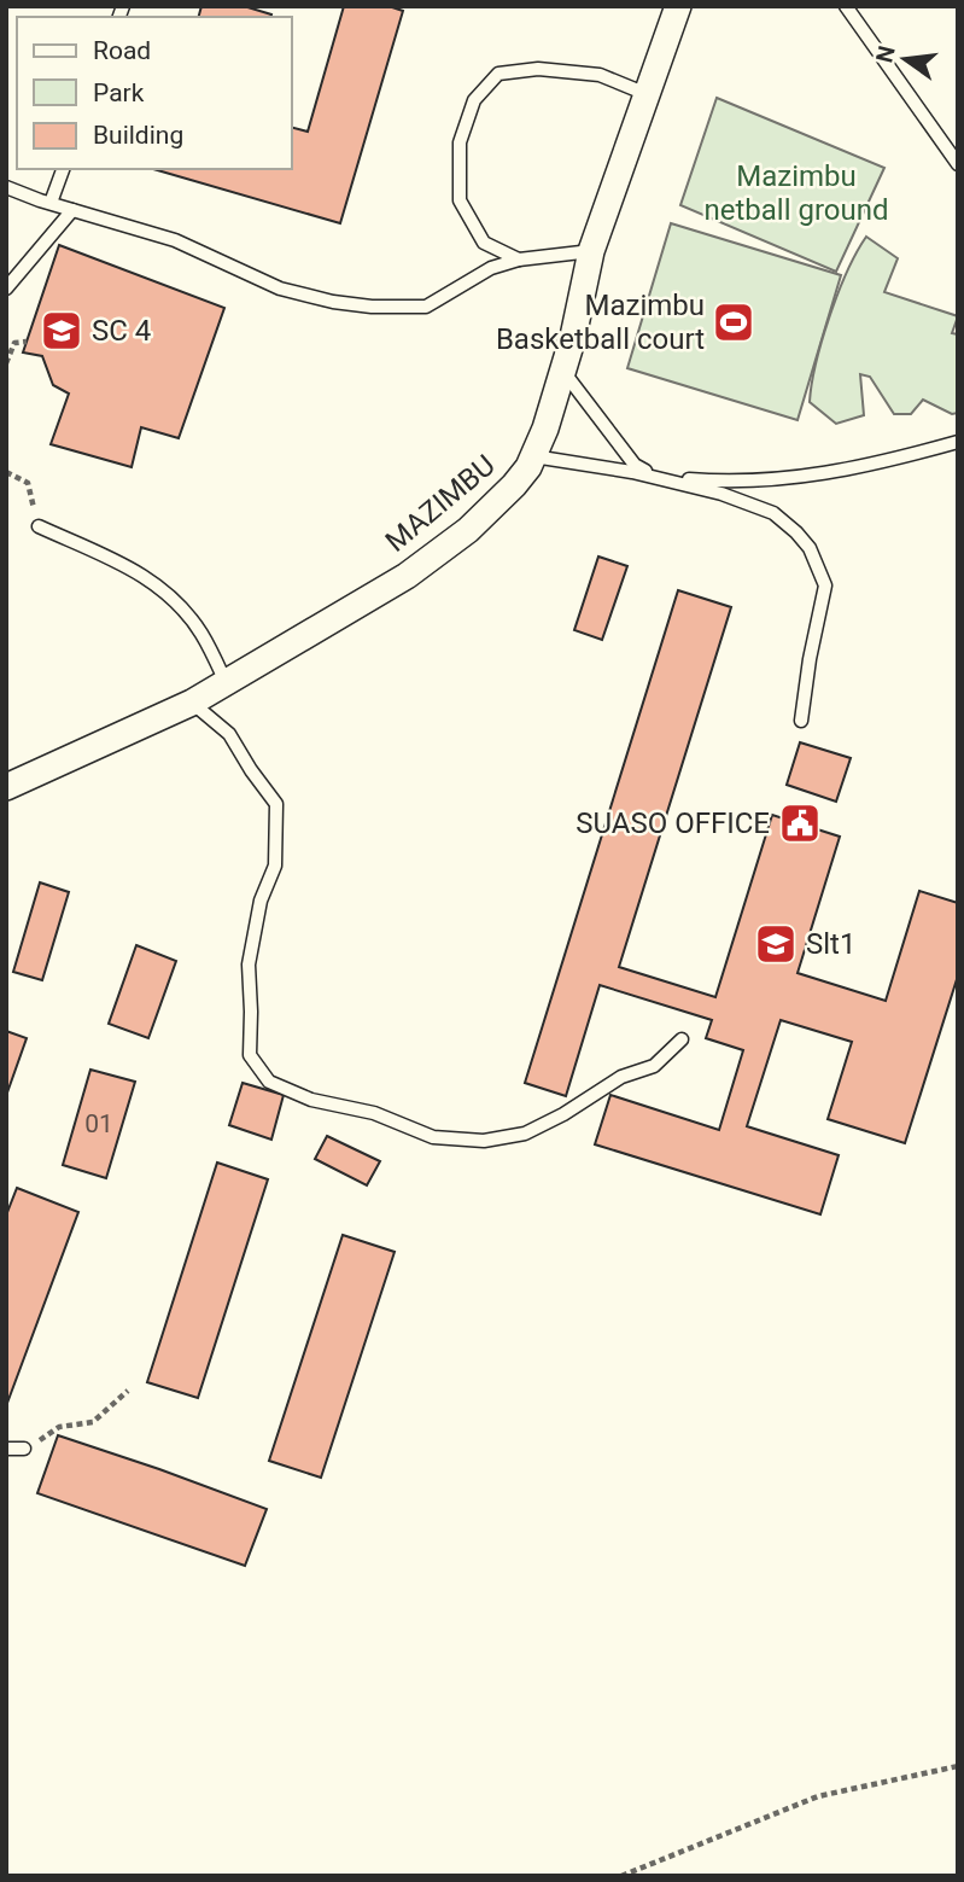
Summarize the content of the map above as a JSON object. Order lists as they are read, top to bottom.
{
  "streets": {
    "street": ["MAZIMBU"]
  },
  "parks": ["Mazimbu netball ground"],
  "places": {
    "sports": ["Mazimbu Basketball court"],
    "school or university": ["SC 4", "Slt1"],
    "public building": ["SUASO OFFICE"]
  },
  "house_numbers": ["01"],
  "legend": ["Road", "Park", "Building"],
  "north": "left"
}
